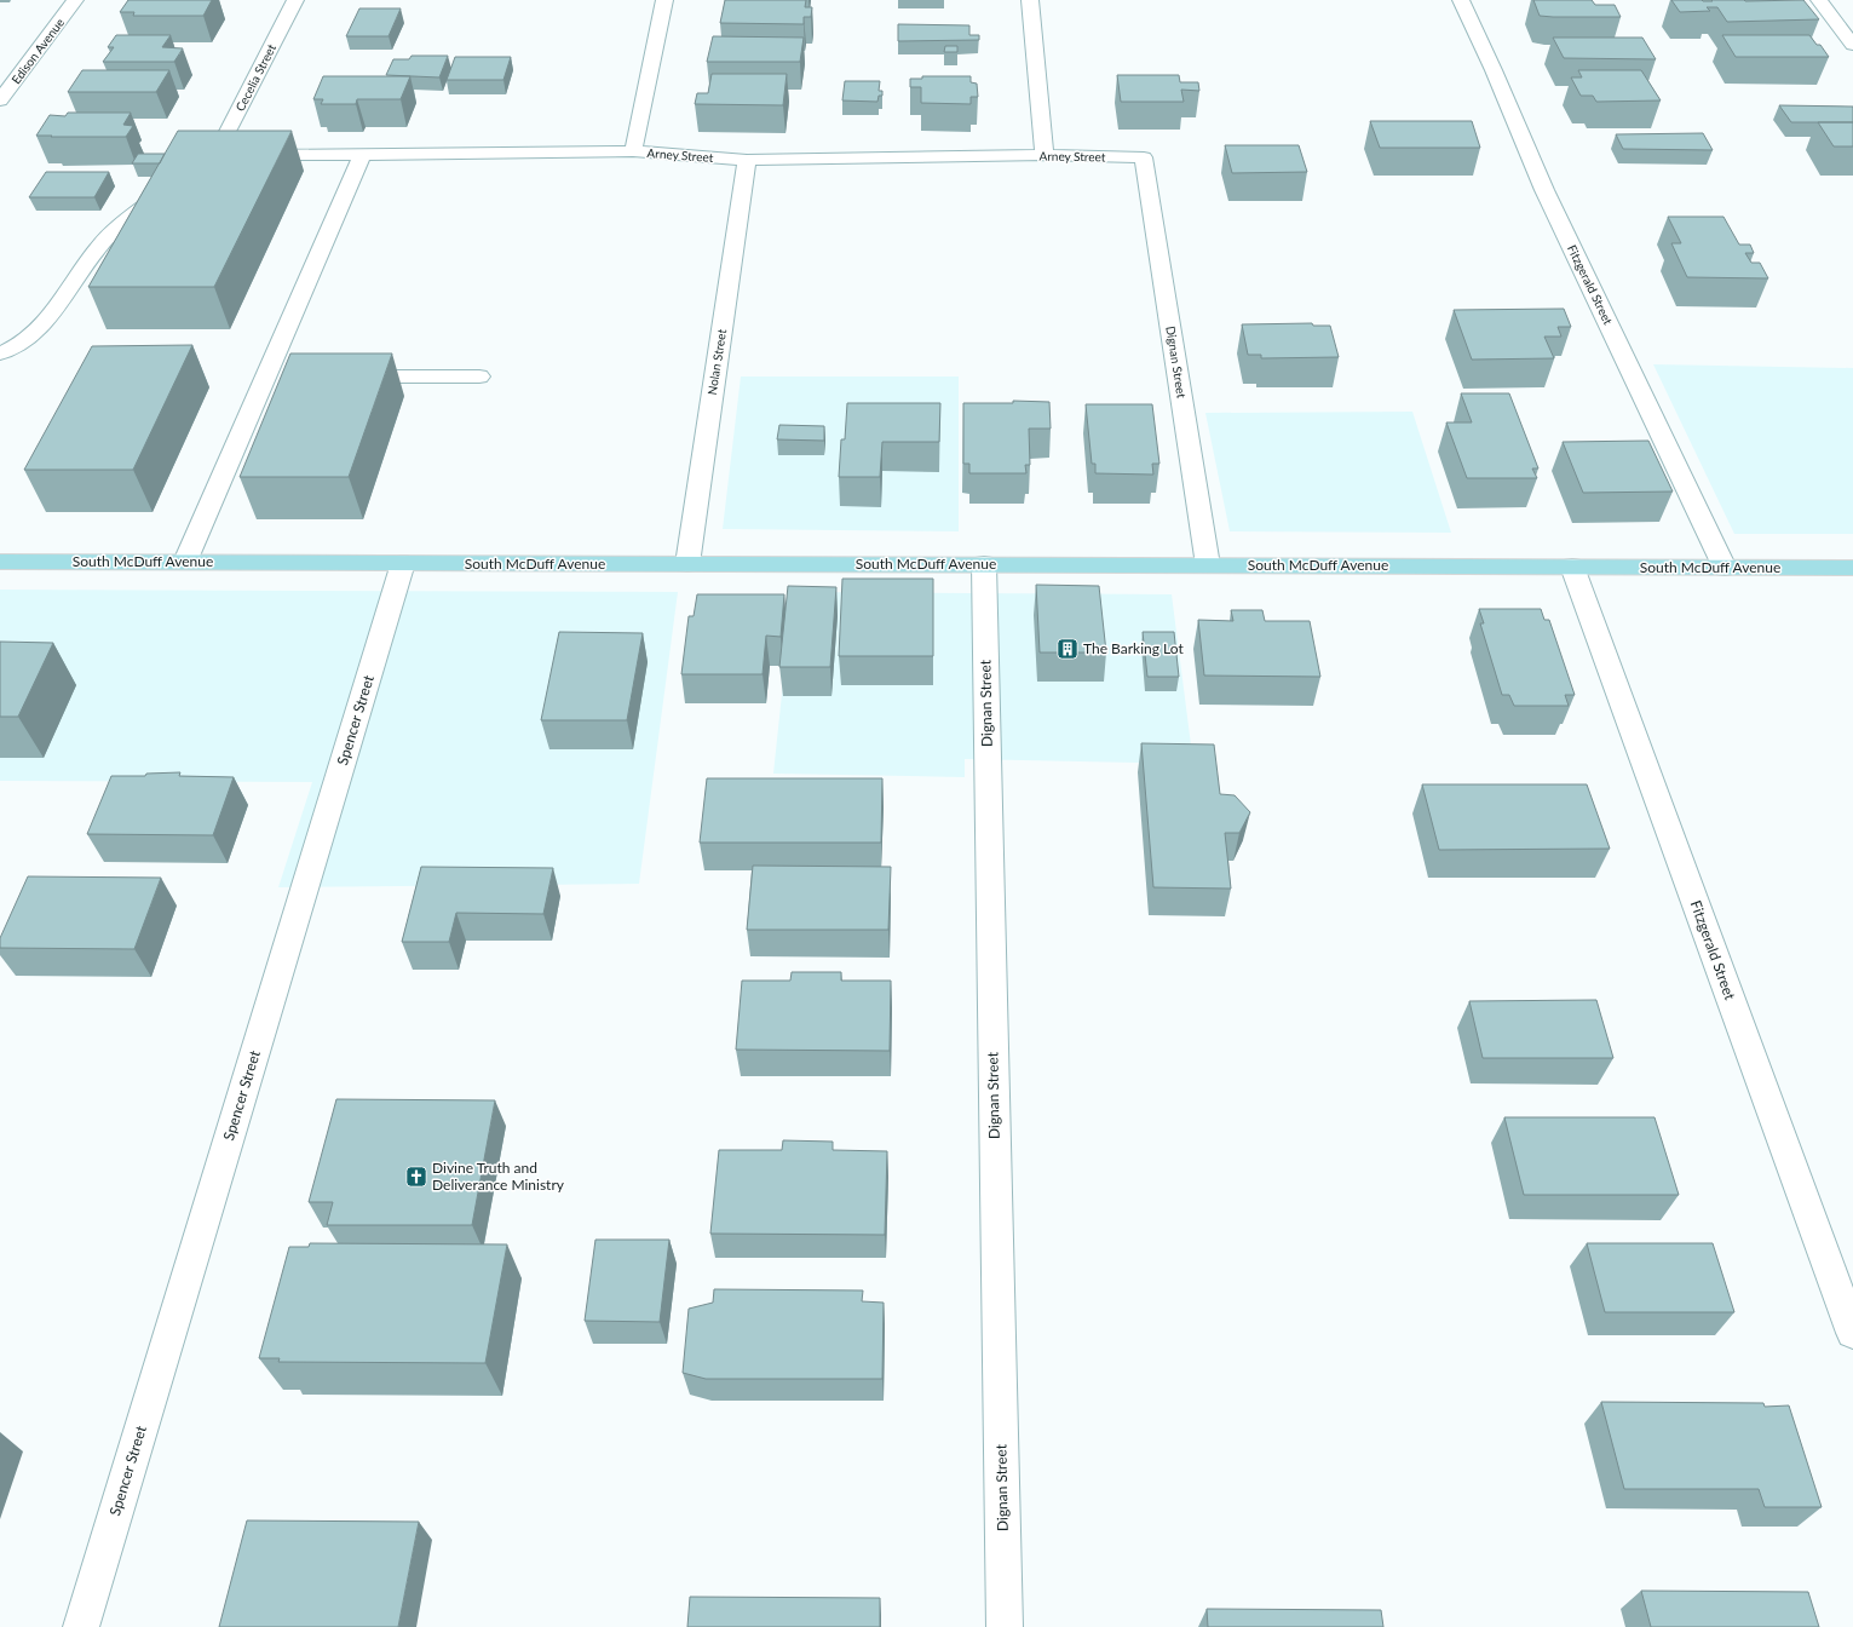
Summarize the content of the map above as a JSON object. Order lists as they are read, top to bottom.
{
  "streets": {
    "main road": ["South McDuff Avenue"],
    "street": [
      "Edison Avenue",
      "Cecelia Street",
      "Arney Street",
      "Fitzgerald Street",
      "Nolan Street",
      "Dignan Street",
      "Spencer Street"
    ]
  },
  "crossings": [
    ["Cecelia Street", "Arney Street"],
    ["Arney Street", "Nolan Street"],
    ["Arney Street", "Dignan Street"],
    ["Fitzgerald Street", "South McDuff Avenue"],
    ["Nolan Street", "South McDuff Avenue"],
    ["Dignan Street", "South McDuff Avenue"],
    ["South McDuff Avenue", "Spencer Street"]
  ],
  "places": {
    "building": ["The Barking Lot"],
    "church": ["Divine Truth and Deliverance Ministry"]
  }
}
